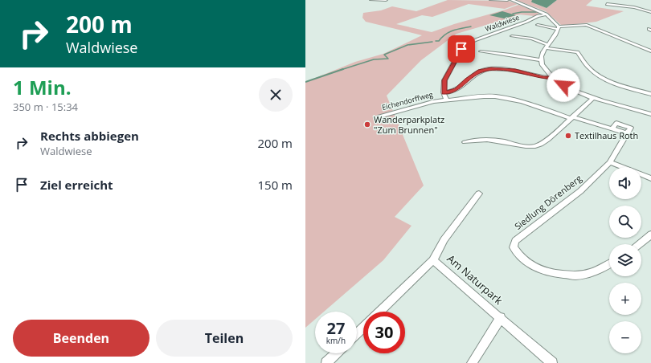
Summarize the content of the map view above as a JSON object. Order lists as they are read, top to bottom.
{
  "streets": {
    "street": [
      "Waldwiese",
      "Eichendorffweg",
      "Siedlung Dörenberg",
      "Am Naturpark"
    ]
  },
  "crossings": [
    ["Eichendorffweg", "Siedlung Dörenberg"]
  ],
  "places": ["Wanderparkplatz \"Zum Brunnen\"", "Textilhaus Roth"],
  "page": {
    "turn": ["200 m", "Waldwiese"],
    "heading": ["1 Min.", "350 m · 15:34"],
    "list": [
      {
        "name": "Rechts abbiegen",
        "note": "Waldwiese",
        "value": "200 m"
      },
      {
        "name": "Ziel erreicht",
        "value": "150 m"
      }
    ],
    "map_buttons": ["+", "−"],
    "speed": "27 km/h",
    "limit": "30",
    "buttons": ["Beenden", "Teilen"]
  }
}
